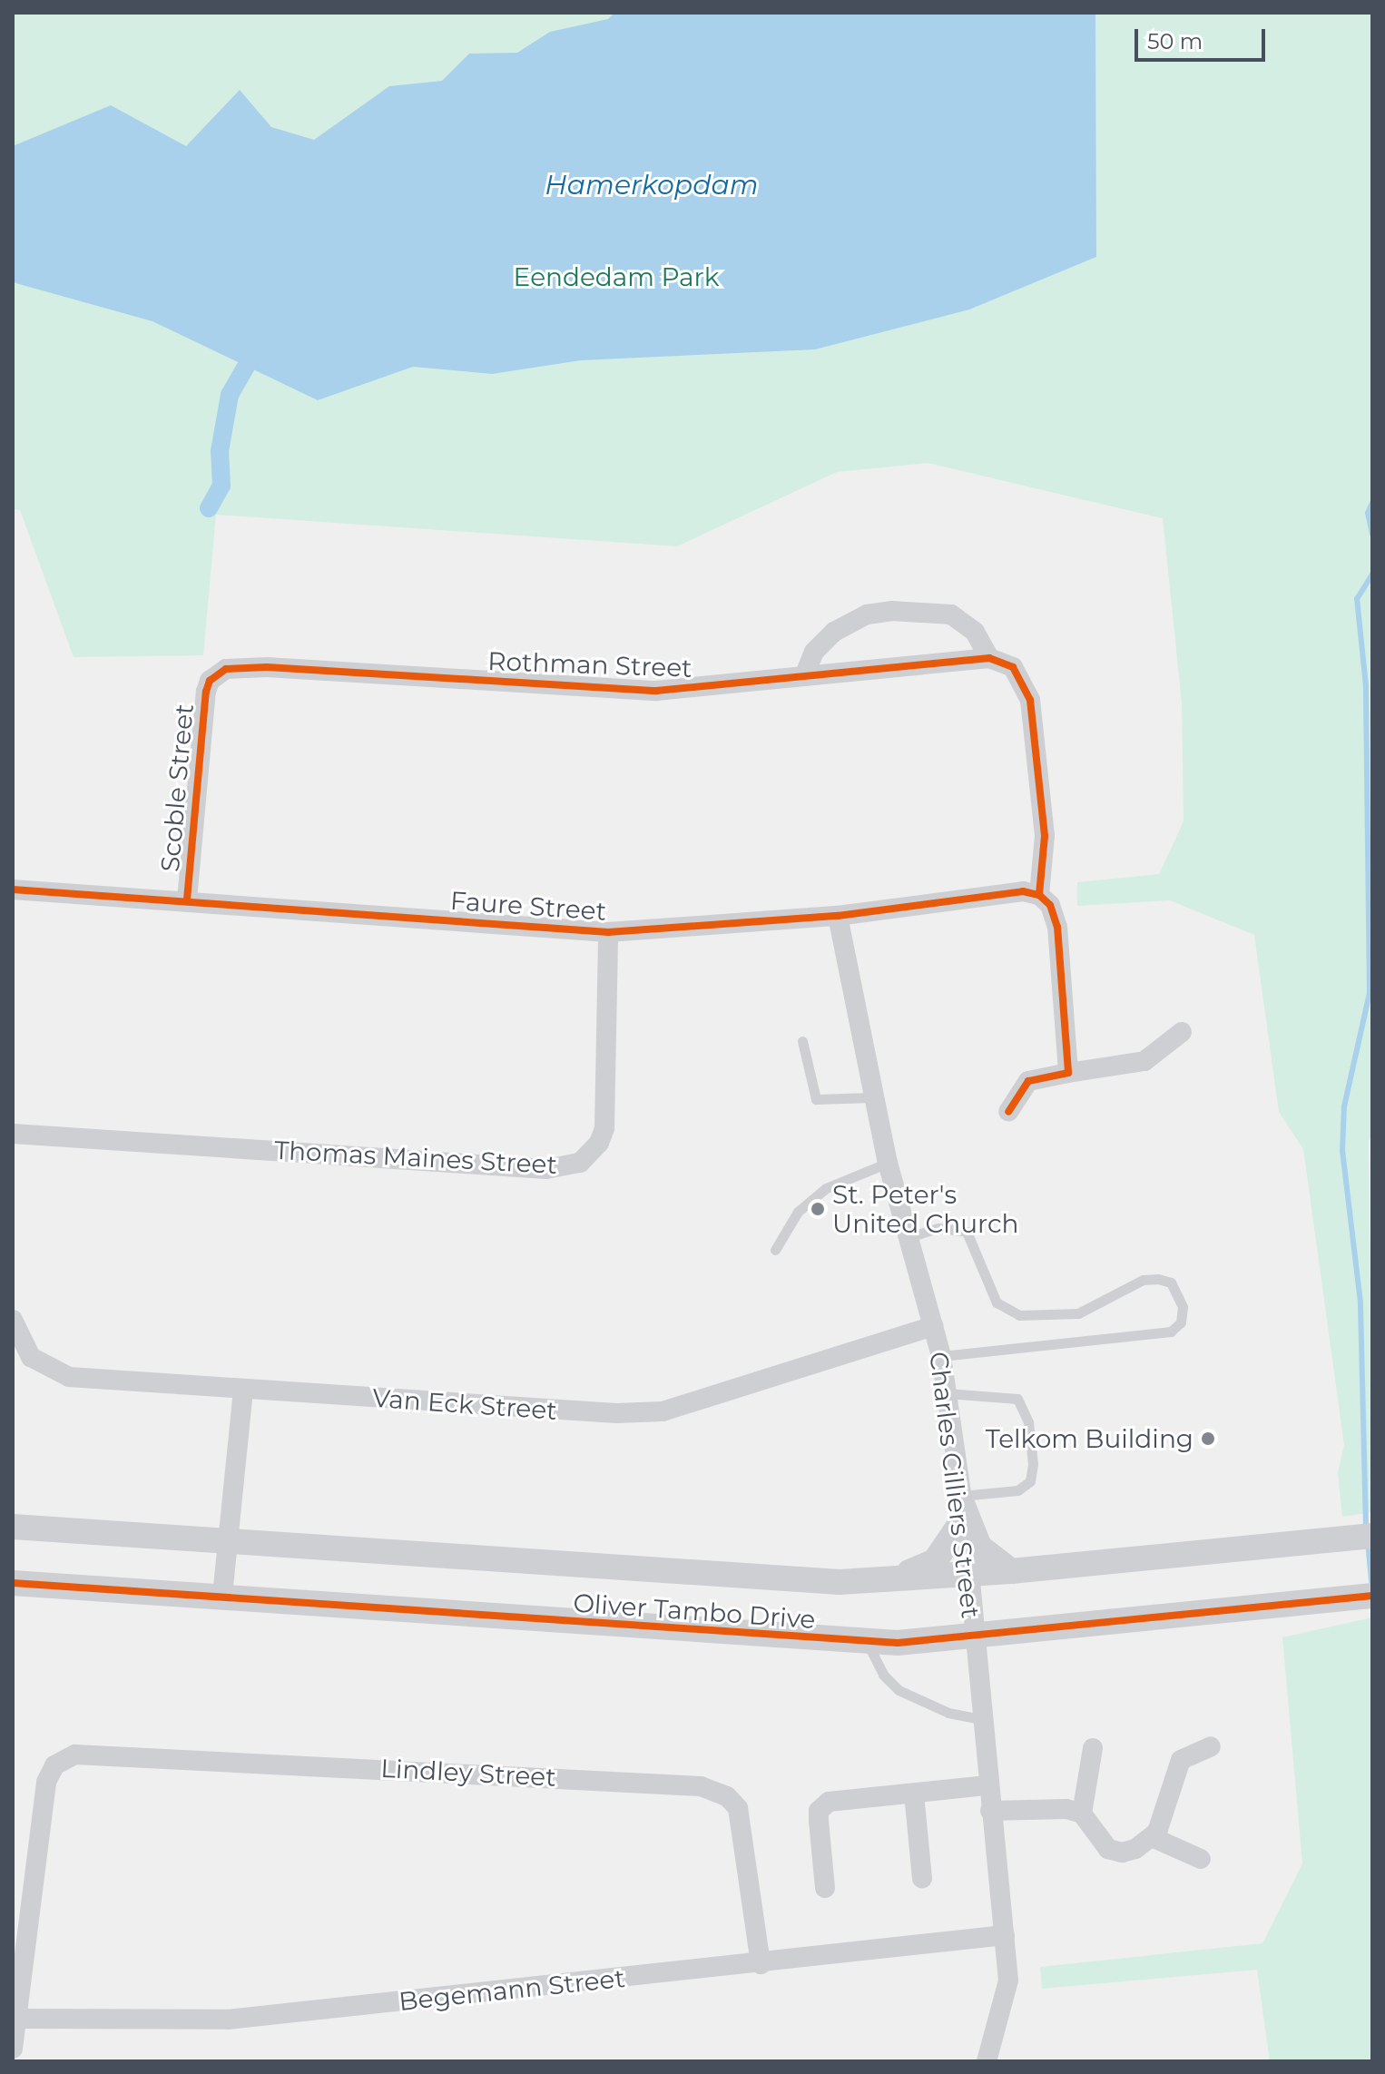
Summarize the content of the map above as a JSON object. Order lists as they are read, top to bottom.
{
  "streets": {
    "street": [
      "Rothman Street",
      "Scoble Street",
      "Faure Street",
      "Thomas Maines Street",
      "Van Eck Street",
      "Charles Cilliers Street",
      "Oliver Tambo Drive",
      "Lindley Street",
      "Begemann Street"
    ]
  },
  "crossings": [
    ["Rothman Street", "Scoble Street"],
    ["Rothman Street", "Faure Street"],
    ["Scoble Street", "Faure Street"],
    ["Faure Street", "Thomas Maines Street"],
    ["Faure Street", "Charles Cilliers Street"],
    ["Van Eck Street", "Charles Cilliers Street"],
    ["Charles Cilliers Street", "Oliver Tambo Drive"],
    ["Charles Cilliers Street", "Begemann Street"],
    ["Lindley Street", "Begemann Street"]
  ],
  "water": ["Hamerkopdam"],
  "parks": ["Eendedam Park"],
  "places": ["St. Peter's United Church", "Telkom Building"],
  "scale_bar": "50 m"
}
